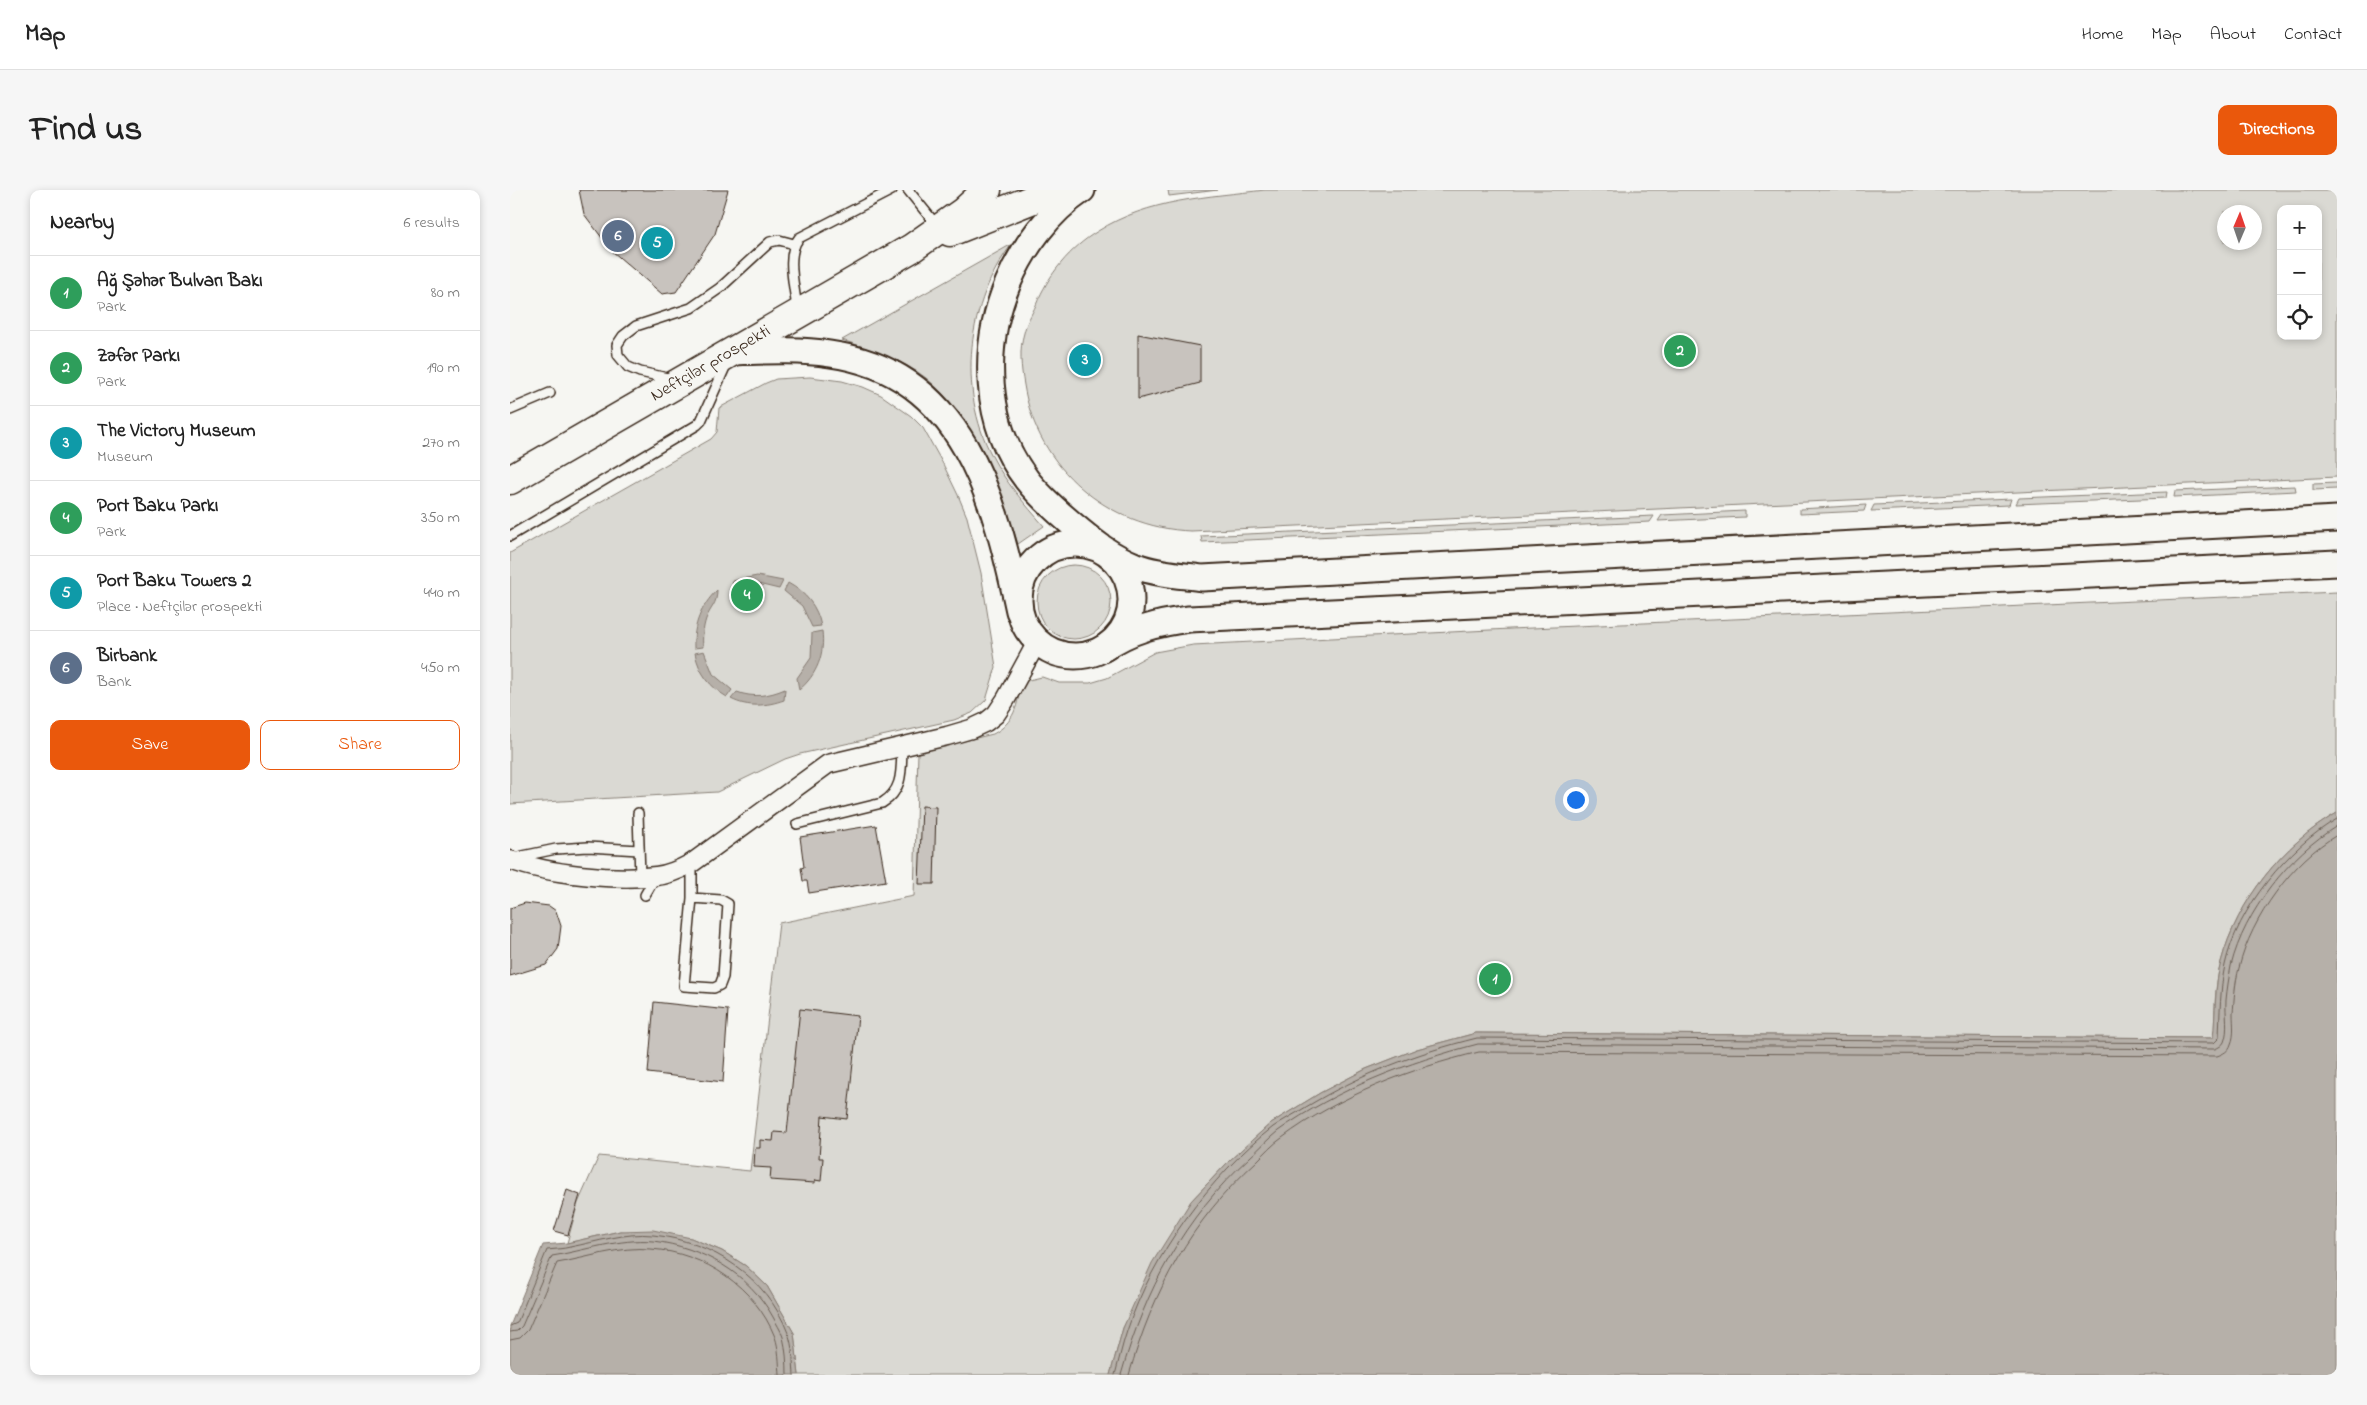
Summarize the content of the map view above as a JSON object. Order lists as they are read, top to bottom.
{
  "streets": {
    "highway": ["Neftçilər prospekti"]
  },
  "north": "top",
  "page": {
    "header": "Map",
    "nav": [
      "Home",
      "Map",
      "About",
      "Contact"
    ],
    "title": "Find us",
    "buttons": [
      "Directions",
      ["Save", "Share"]
    ],
    "heading": ["Nearby", "6 results"],
    "map_buttons": ["+", "−"],
    "pins": [
      "6",
      "5",
      "2",
      "3",
      "4",
      "1"
    ],
    "list": [
      {
        "mark": "1",
        "name": "Ağ Şəhər Bulvarı Bakı",
        "note": "Park",
        "value": "80 m"
      },
      {
        "mark": "2",
        "name": "Zəfər Parkı",
        "note": "Park",
        "value": "190 m"
      },
      {
        "mark": "3",
        "name": "The Victory Museum",
        "note": "Museum",
        "value": "270 m"
      },
      {
        "mark": "4",
        "name": "Port Baku Parkı",
        "note": "Park",
        "value": "350 m"
      },
      {
        "mark": "5",
        "name": "Port Baku Towers 2",
        "note": "Place · Neftçilər prospekti",
        "value": "440 m"
      },
      {
        "mark": "6",
        "name": "Birbank",
        "note": "Bank",
        "value": "450 m"
      }
    ]
  }
}
